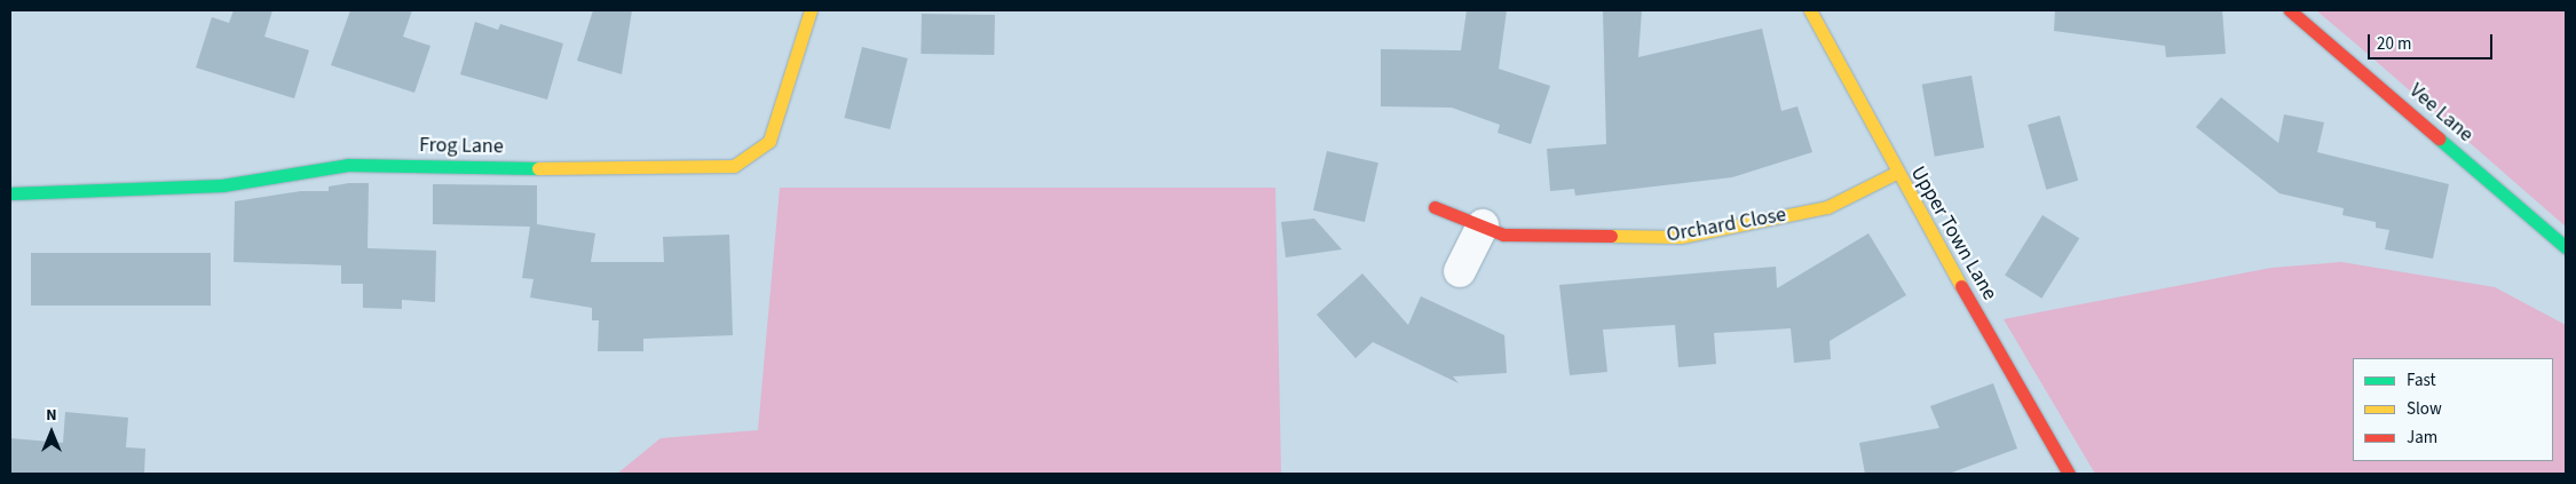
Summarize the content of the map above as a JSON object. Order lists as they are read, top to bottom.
{
  "streets": {
    "street": [
      "Vee Lane",
      "Frog Lane",
      "Orchard Close",
      "Upper Town Lane"
    ]
  },
  "crossings": [
    ["Orchard Close", "Upper Town Lane"]
  ],
  "legend": ["Fast", "Slow", "Jam"],
  "scale_bar": "20 m",
  "north": "top"
}
